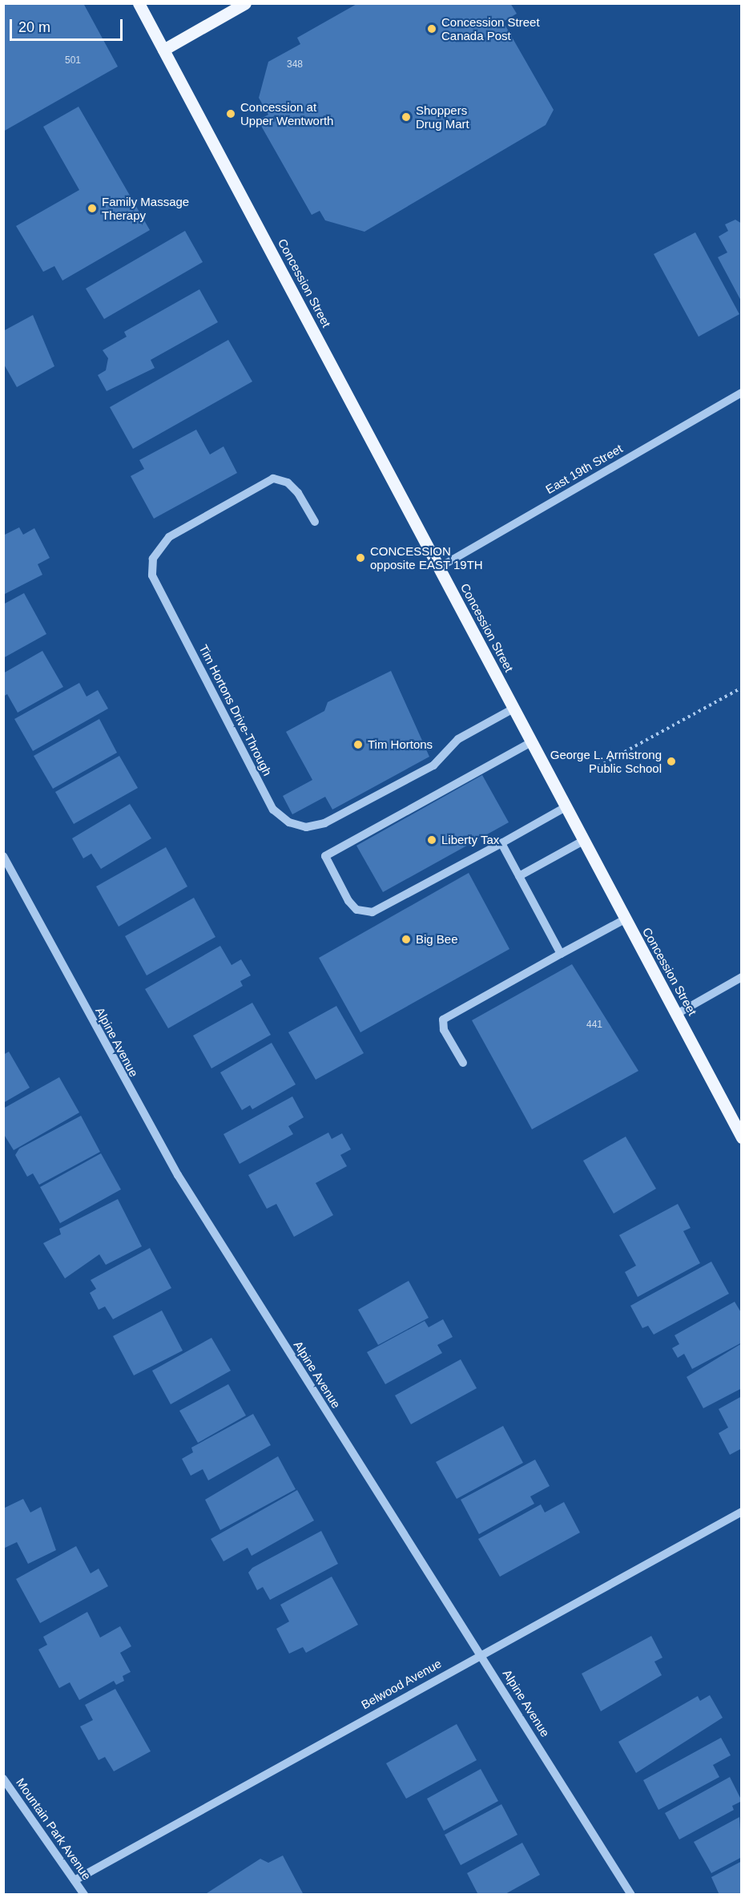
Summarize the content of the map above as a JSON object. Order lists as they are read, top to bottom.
{
  "streets": {
    "main road": ["Concession Street"],
    "street": [
      "East 19th Street",
      "Tim Hortons Drive-Through",
      "Alpine Avenue",
      "Belwood Avenue",
      "Mountain Park Avenue"
    ]
  },
  "crossings": [
    ["Concession Street", "East 19th Street"],
    ["Concession Street", "Tim Hortons Drive-Through"],
    ["Alpine Avenue", "Belwood Avenue"],
    ["Belwood Avenue", "Mountain Park Avenue"]
  ],
  "places": [
    "Concession Street Canada Post",
    "Concession at Upper Wentworth",
    "Shoppers Drug Mart",
    "Family Massage Therapy",
    "CONCESSION opposite EAST 19TH",
    "Tim Hortons",
    "George L. Armstrong Public School",
    "Liberty Tax",
    "Big Bee"
  ],
  "house_numbers": ["501", "348", "441"],
  "scale_bar": "20 m"
}
